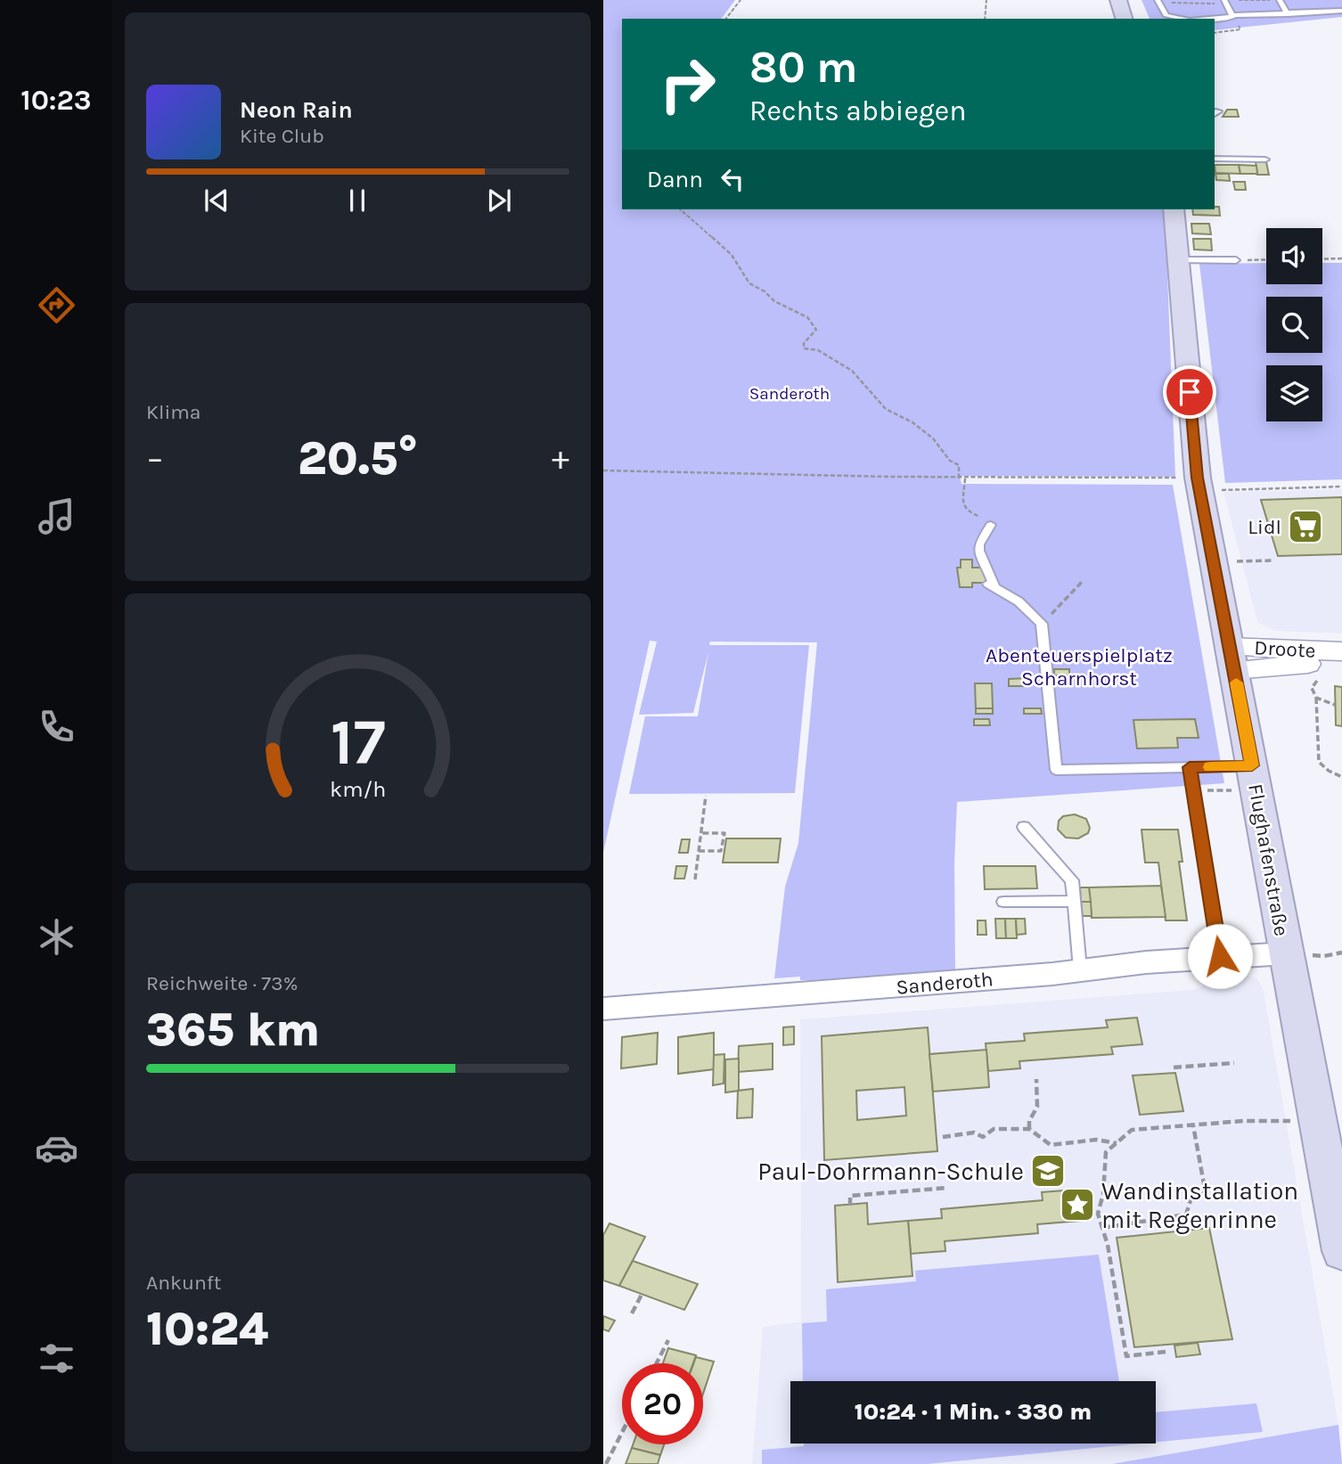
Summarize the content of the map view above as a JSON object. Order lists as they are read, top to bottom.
{
  "streets": {
    "main road": ["Flughafenstraße"],
    "street": ["Droote", "Sanderoth"]
  },
  "crossings": [
    ["Droote", "Flughafenstraße"],
    ["Flughafenstraße", "Sanderoth"]
  ],
  "parks": ["Sanderoth", "Abenteuerspielplatz Scharnhorst"],
  "places": {
    "supermarket": ["Lidl"],
    "school or university": ["Paul-Dohrmann-Schule"],
    "place": ["Wandinstallation mit Regenrinne"]
  },
  "page": {
    "tabs": "10:23",
    "turn": ["80 m", "Rechts abbiegen"],
    "song": ["Neon Rain", "Kite Club"],
    "then": "Dann",
    "tile": [
      "Klima",
      ["Reichweite · 73%", "365 km"],
      ["Ankunft", "10:24"]
    ],
    "heat": ["−", "20.5°", "+"],
    "limit": "20",
    "trip": "10:24 · 1 Min. · 330 m",
    "gauge": ["17", "km/h"]
  }
}
